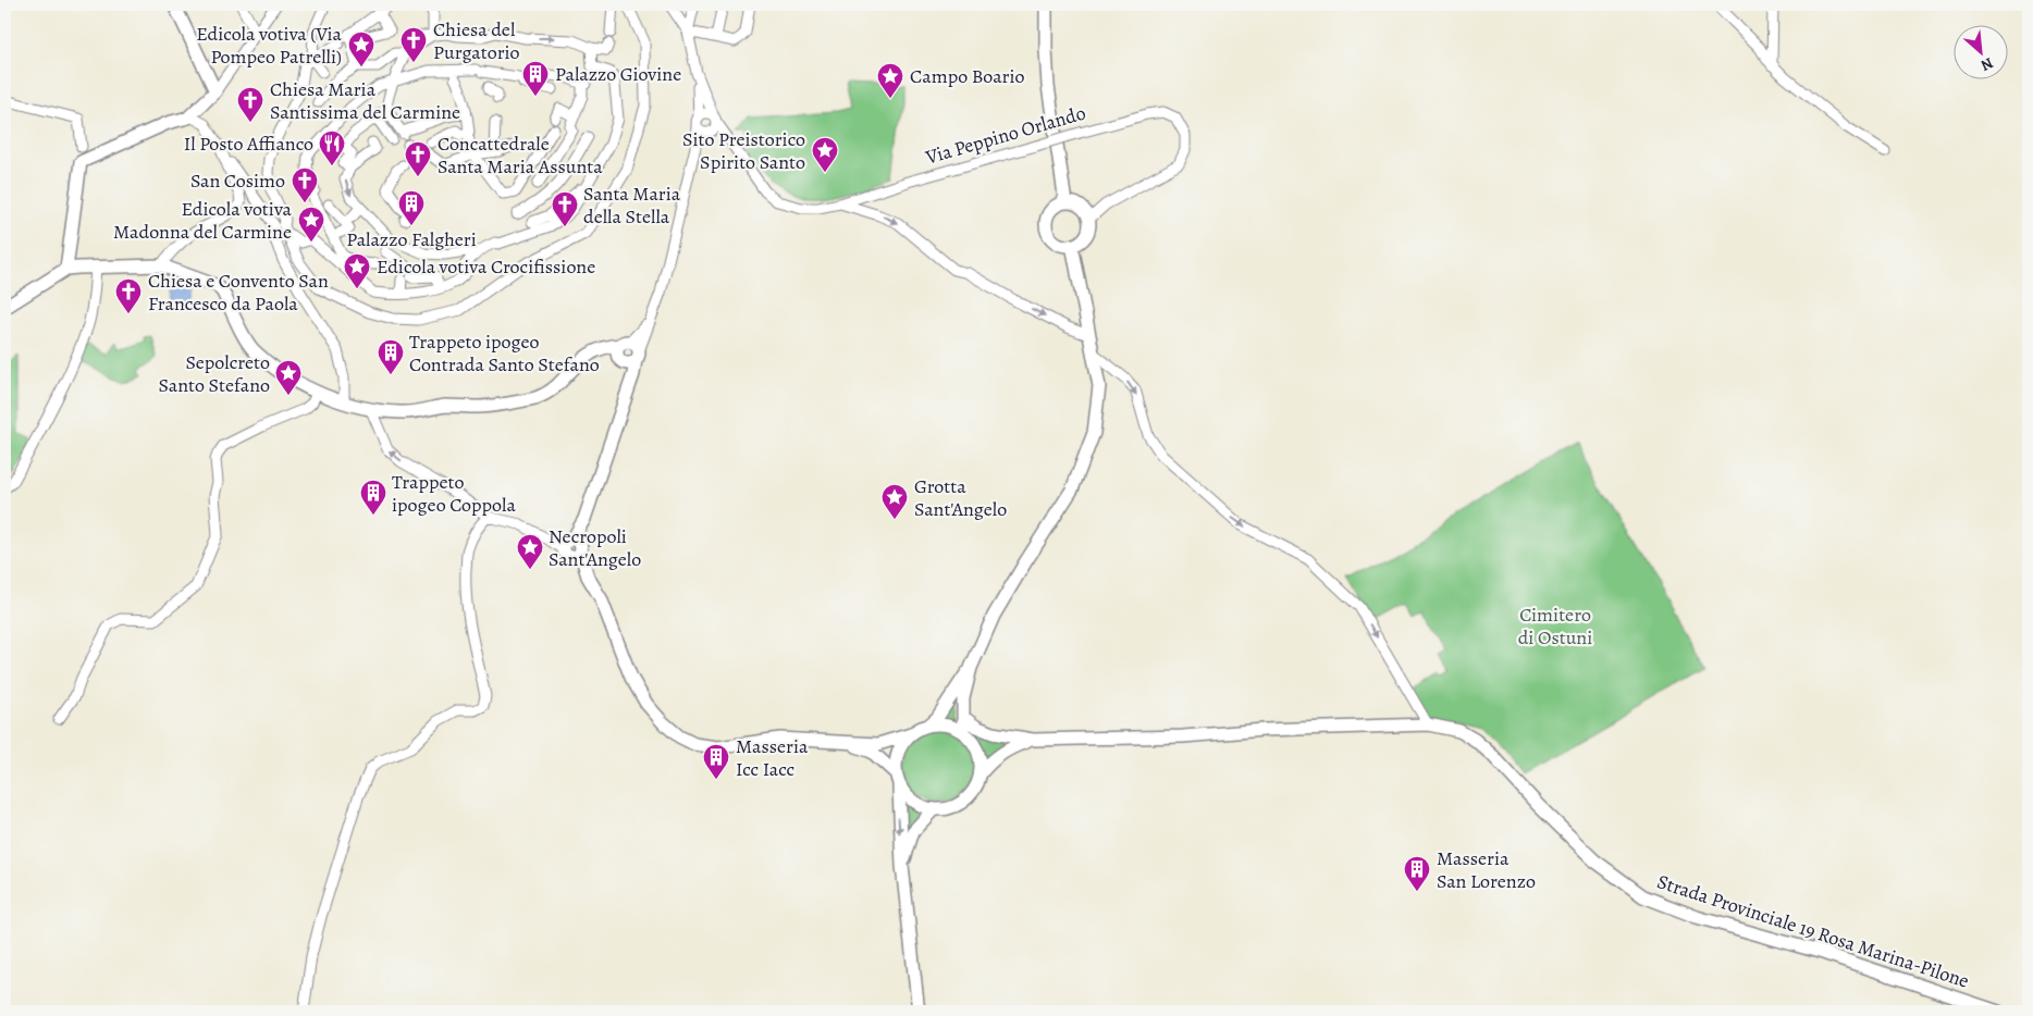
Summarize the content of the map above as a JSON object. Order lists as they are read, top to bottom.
{
  "streets": {
    "street": ["Via Peppino Orlando", "Strada Provinciale 19 Rosa Marina-Pilone"]
  },
  "parks": ["Cimitero di Ostuni"],
  "places": {
    "church": [
      "Chiesa del Purgatorio",
      "Chiesa Maria Santissima del Carmine",
      "Concattedrale Santa Maria Assunta",
      "San Cosimo",
      "Santa Maria della Stella",
      "Chiesa e Convento San Francesco da Paola"
    ],
    "place": [
      "Edicola votiva (Via Pompeo Patrelli)",
      "Campo Boario",
      "Sito Preistorico Spirito Santo",
      "Edicola votiva Madonna del Carmine",
      "Edicola votiva Crocifissione",
      "Sepolcreto Santo Stefano",
      "Grotta Sant'Angelo",
      "Necropoli Sant'Angelo"
    ],
    "building": [
      "Palazzo Giovine",
      "Palazzo Falgheri",
      "Trappeto ipogeo Contrada Santo Stefano",
      "Trappeto ipogeo Coppola",
      "Masseria Icc Iacc",
      "Masseria San Lorenzo"
    ],
    "restaurant": ["Il Posto Affianco"]
  },
  "north": "bottom right"
}
